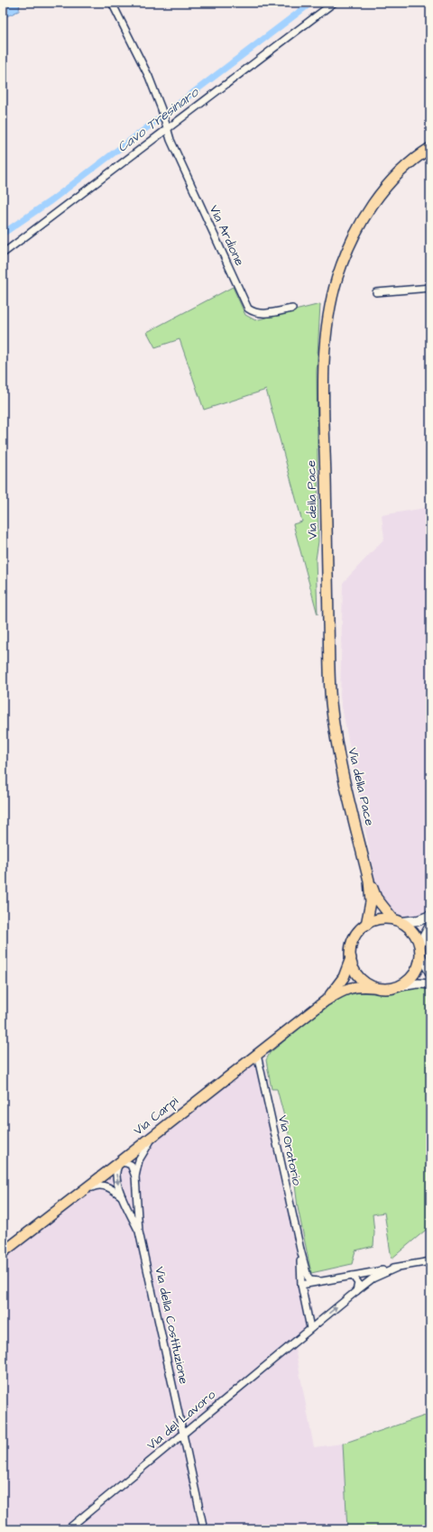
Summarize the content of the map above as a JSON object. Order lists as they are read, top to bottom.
{
  "streets": {
    "main road": ["Via della Pace", "Via Carpi"],
    "street": [
      "Via Ardione",
      "Via Oratorio",
      "Via della Costituzione",
      "Via del Lavoro"
    ]
  },
  "crossings": [
    ["Via della Pace", "Via Carpi"],
    ["Via Carpi", "Via Oratorio"],
    ["Via Carpi", "Via della Costituzione"],
    ["Via Oratorio", "Via del Lavoro"],
    ["Via della Costituzione", "Via del Lavoro"]
  ],
  "water": ["Cavo Tresinaro"]
}
